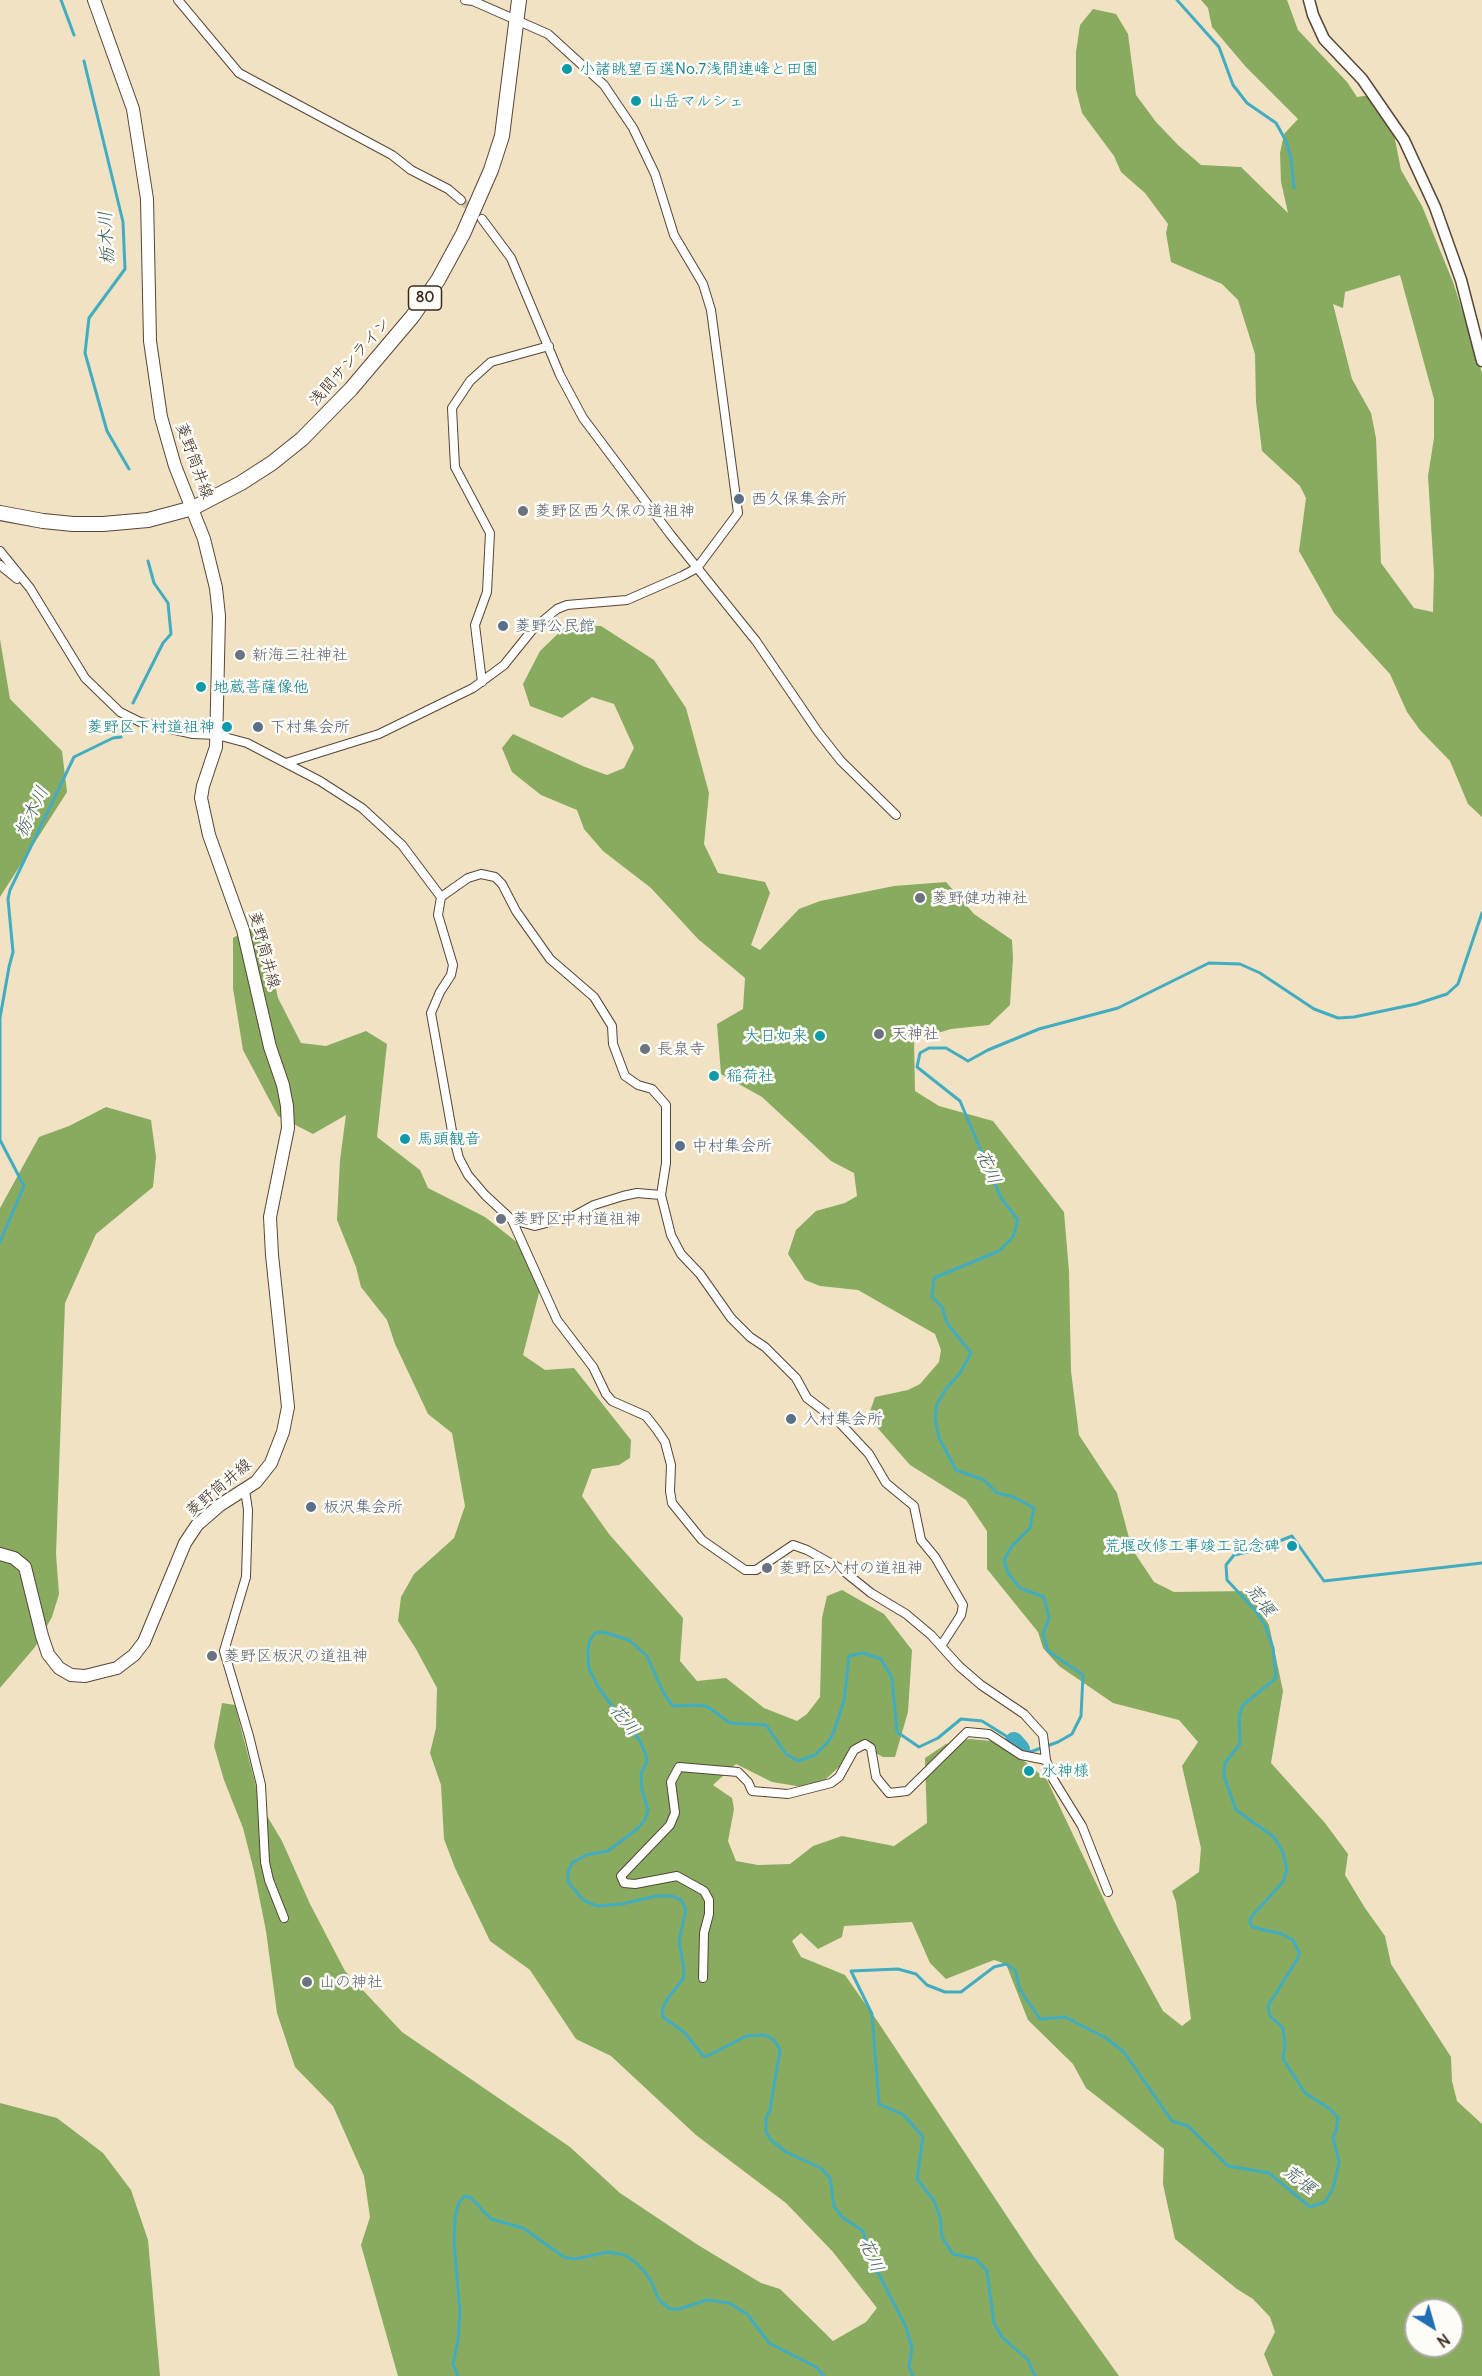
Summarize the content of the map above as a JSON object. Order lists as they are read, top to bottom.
{
  "streets": {
    "main road": ["80", "浅間サンライン", "菱野筒井線"]
  },
  "crossings": [
    ["浅間サンライン", "菱野筒井線"]
  ],
  "water": ["栃木川", "花川", "荒堰"],
  "places": [
    "小諸眺望百選No.7浅間連峰と田園",
    "山岳マルシェ",
    "西久保集会所",
    "菱野区西久保の道祖神",
    "菱野公民館",
    "新海三社神社",
    "地蔵菩薩像他",
    "菱野区下村道祖神",
    "下村集会所",
    "菱野健功神社",
    "天神社",
    "大日如来",
    "長泉寺",
    "稲荷社",
    "馬頭観音",
    "中村集会所",
    "菱野区中村道祖神",
    "入村集会所",
    "板沢集会所",
    "荒堰改修工事竣工記念碑",
    "菱野区入村の道祖神",
    "菱野区板沢の道祖神",
    "水神様",
    "山の神社"
  ],
  "north": "bottom right"
}
